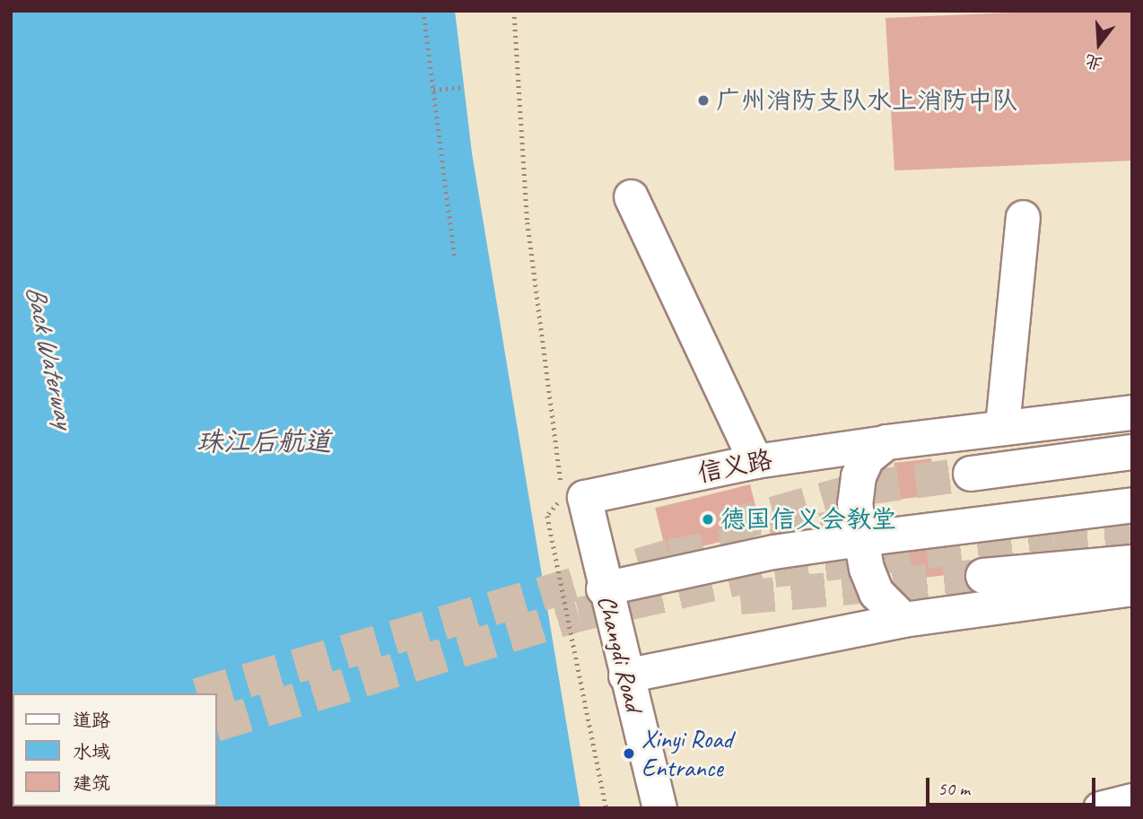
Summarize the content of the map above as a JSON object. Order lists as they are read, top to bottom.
{
  "streets": {
    "street": ["信义路", "Changdi Road"]
  },
  "crossings": [
    ["信义路", "Changdi Road"]
  ],
  "water": ["Back Waterway", "珠江后航道"],
  "places": ["广州消防支队水上消防中队", "德国信义会教堂", "Xinyi Road Entrance"],
  "legend": ["道路", "水域", "建筑"],
  "scale_bar": "50 m",
  "north": "bottom"
}
